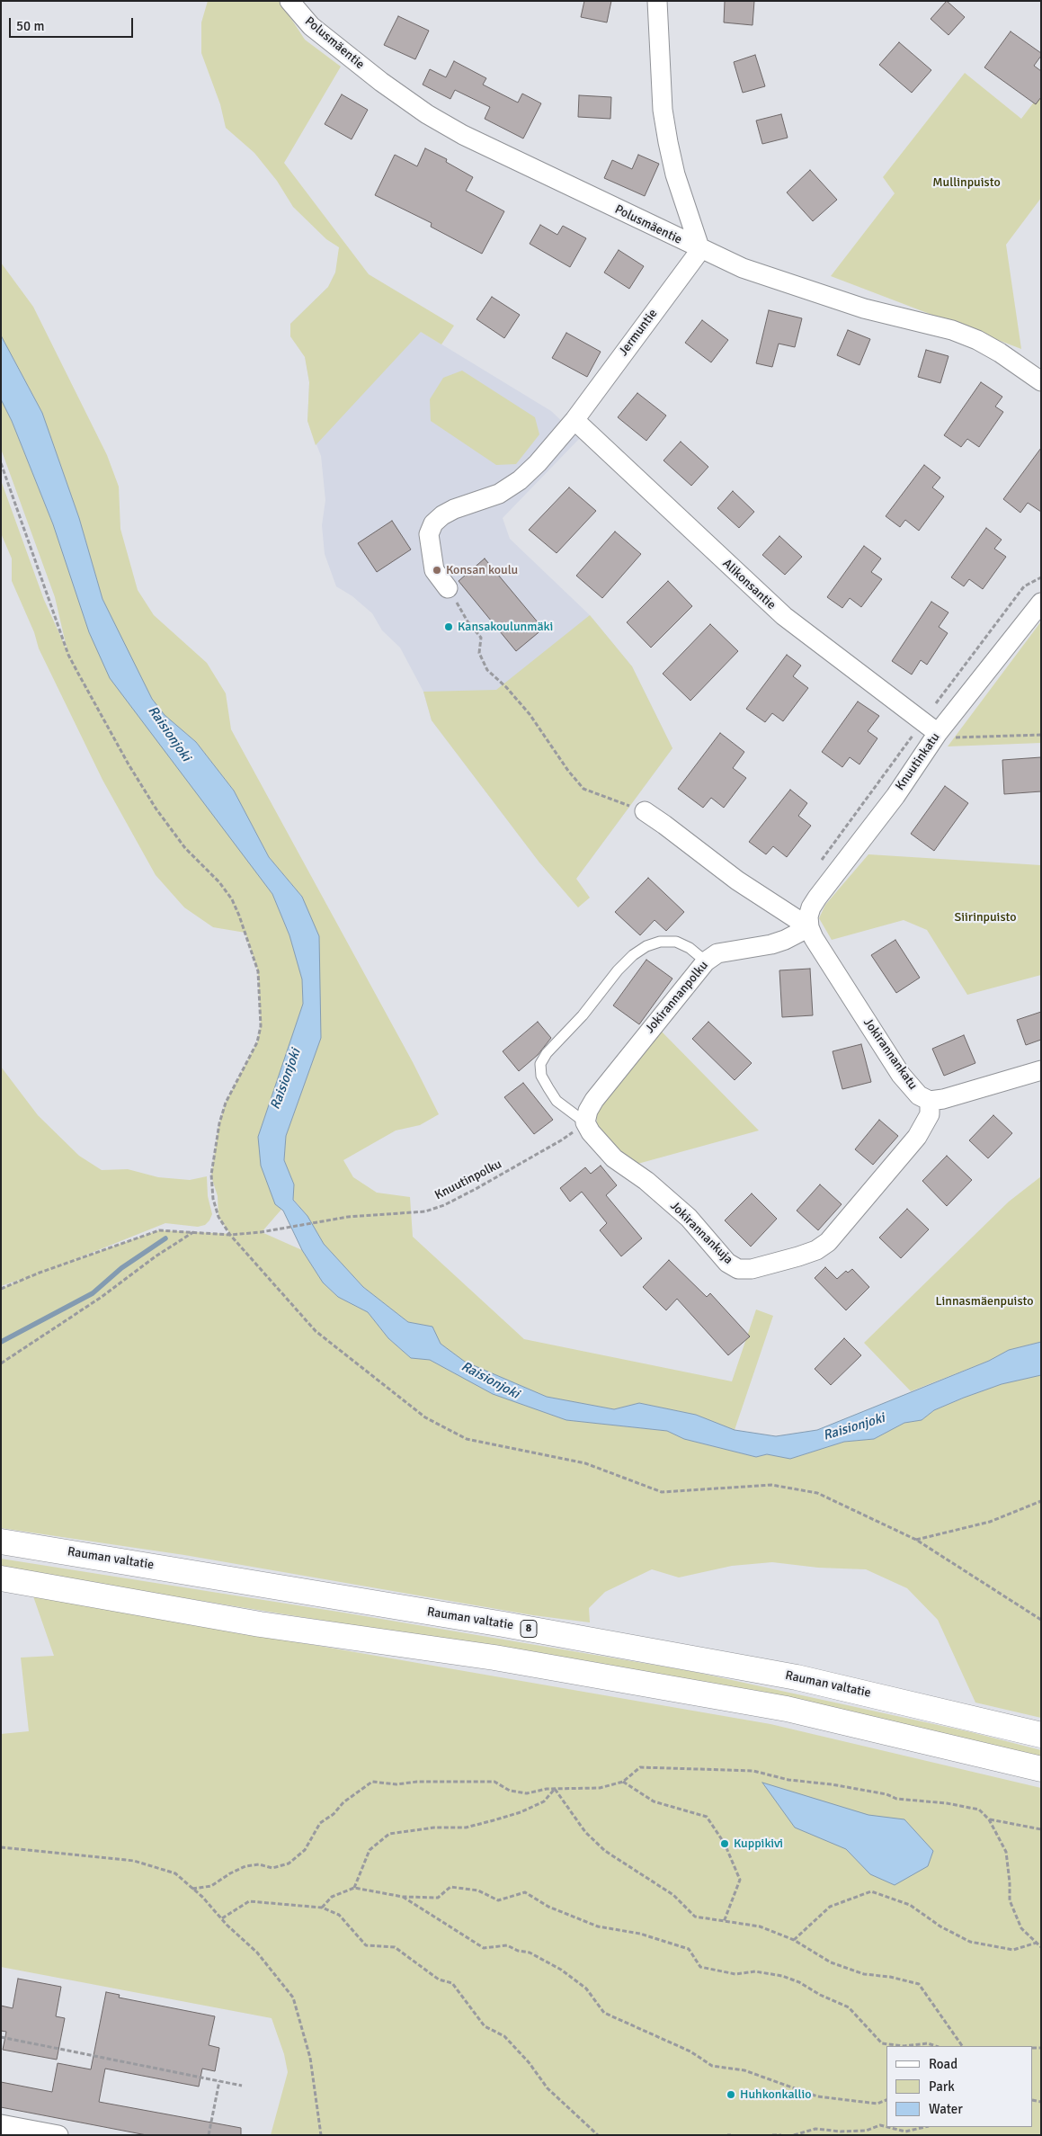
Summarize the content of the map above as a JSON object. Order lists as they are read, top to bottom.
{
  "streets": {
    "highway": ["Rauman valtatie", "8"],
    "street": [
      "Polusmäentie",
      "Jermuntie",
      "Alikonsantie",
      "Knuutinkatu",
      "Jokirannanpolku",
      "Jokirannankatu",
      "Jokirannankuja"
    ],
    "path": ["Knuutinpolku"]
  },
  "crossings": [
    ["Polusmäentie", "Jermuntie"],
    ["Jermuntie", "Alikonsantie"],
    ["Alikonsantie", "Knuutinkatu"],
    ["Knuutinkatu", "Jokirannanpolku"],
    ["Knuutinkatu", "Jokirannankatu"],
    ["Jokirannanpolku", "Jokirannankatu"],
    ["Jokirannanpolku", "Knuutinpolku"],
    ["Jokirannanpolku", "Jokirannankuja"],
    ["Jokirannankatu", "Jokirannankuja"],
    ["Knuutinpolku", "Jokirannankuja"]
  ],
  "water": ["Raisionjoki"],
  "parks": ["Mullinpuisto", "Siirinpuisto", "Linnasmäenpuisto"],
  "places": [
    "Konsan koulu",
    "Kansakoulunmäki",
    "Kuppikivi",
    "Huhkonkallio"
  ],
  "legend": ["Road", "Park", "Water"],
  "scale_bar": "50 m"
}
